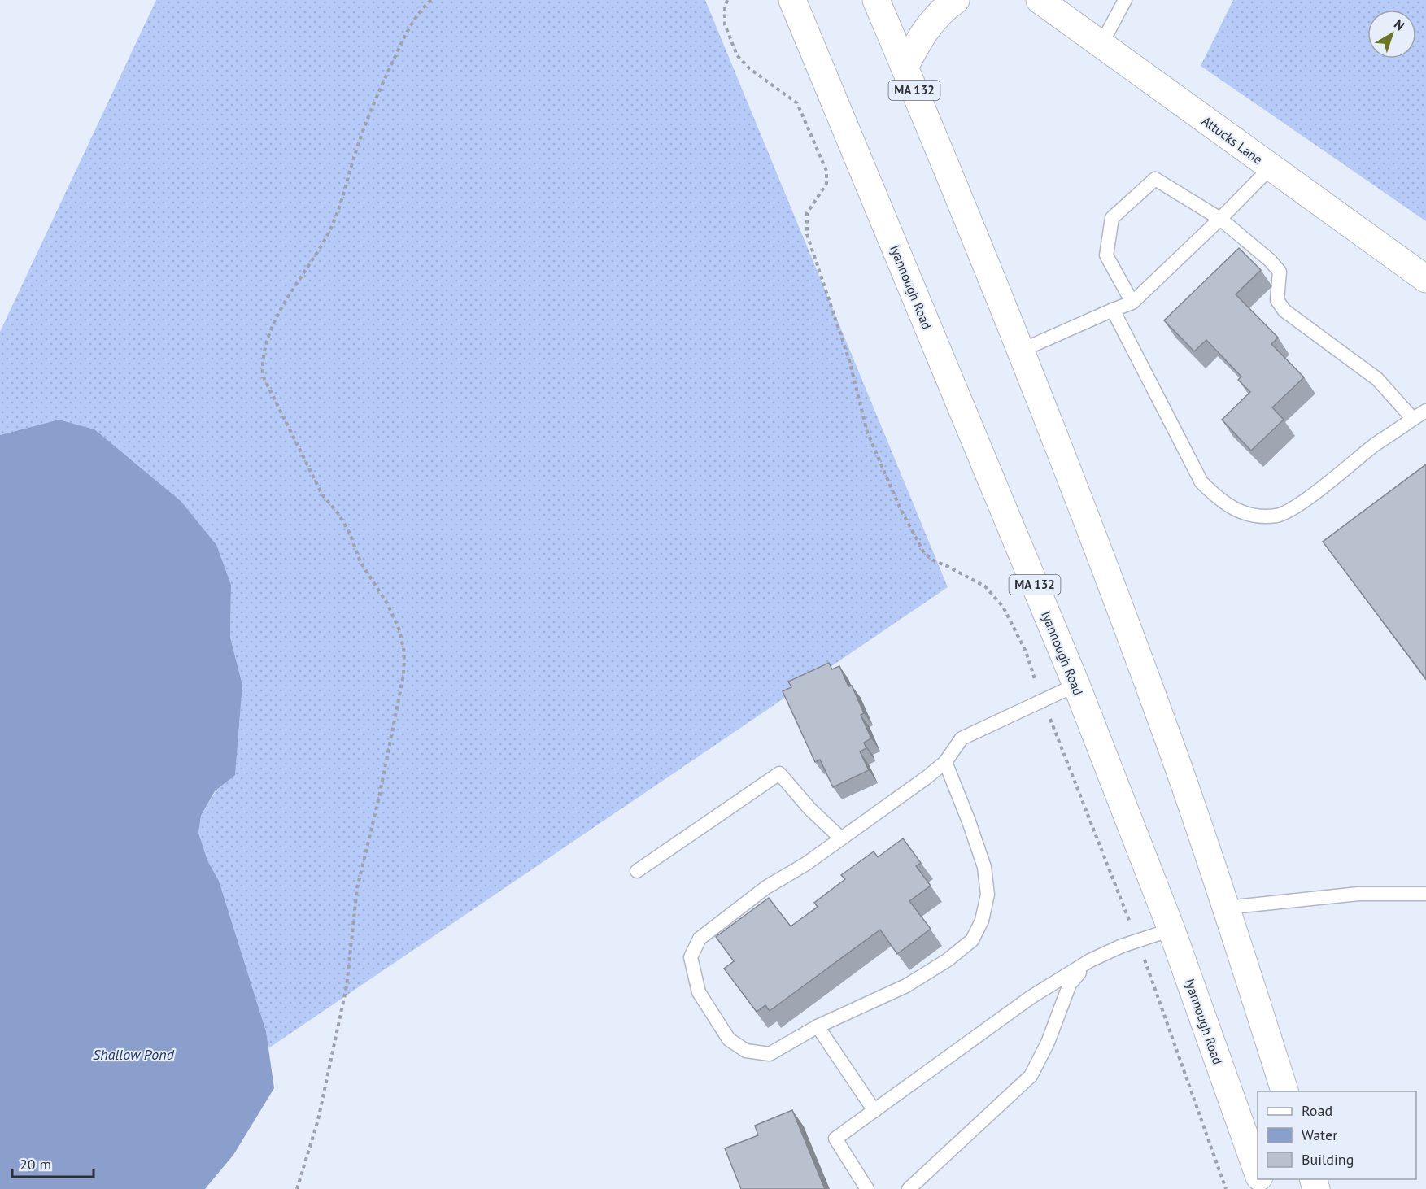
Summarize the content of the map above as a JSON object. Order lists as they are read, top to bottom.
{
  "streets": {
    "main road": ["MA 132", "Attucks Lane", "Iyannough Road"]
  },
  "water": ["Shallow Pond"],
  "legend": ["Road", "Water", "Building"],
  "scale_bar": "20 m",
  "north": "top right"
}
